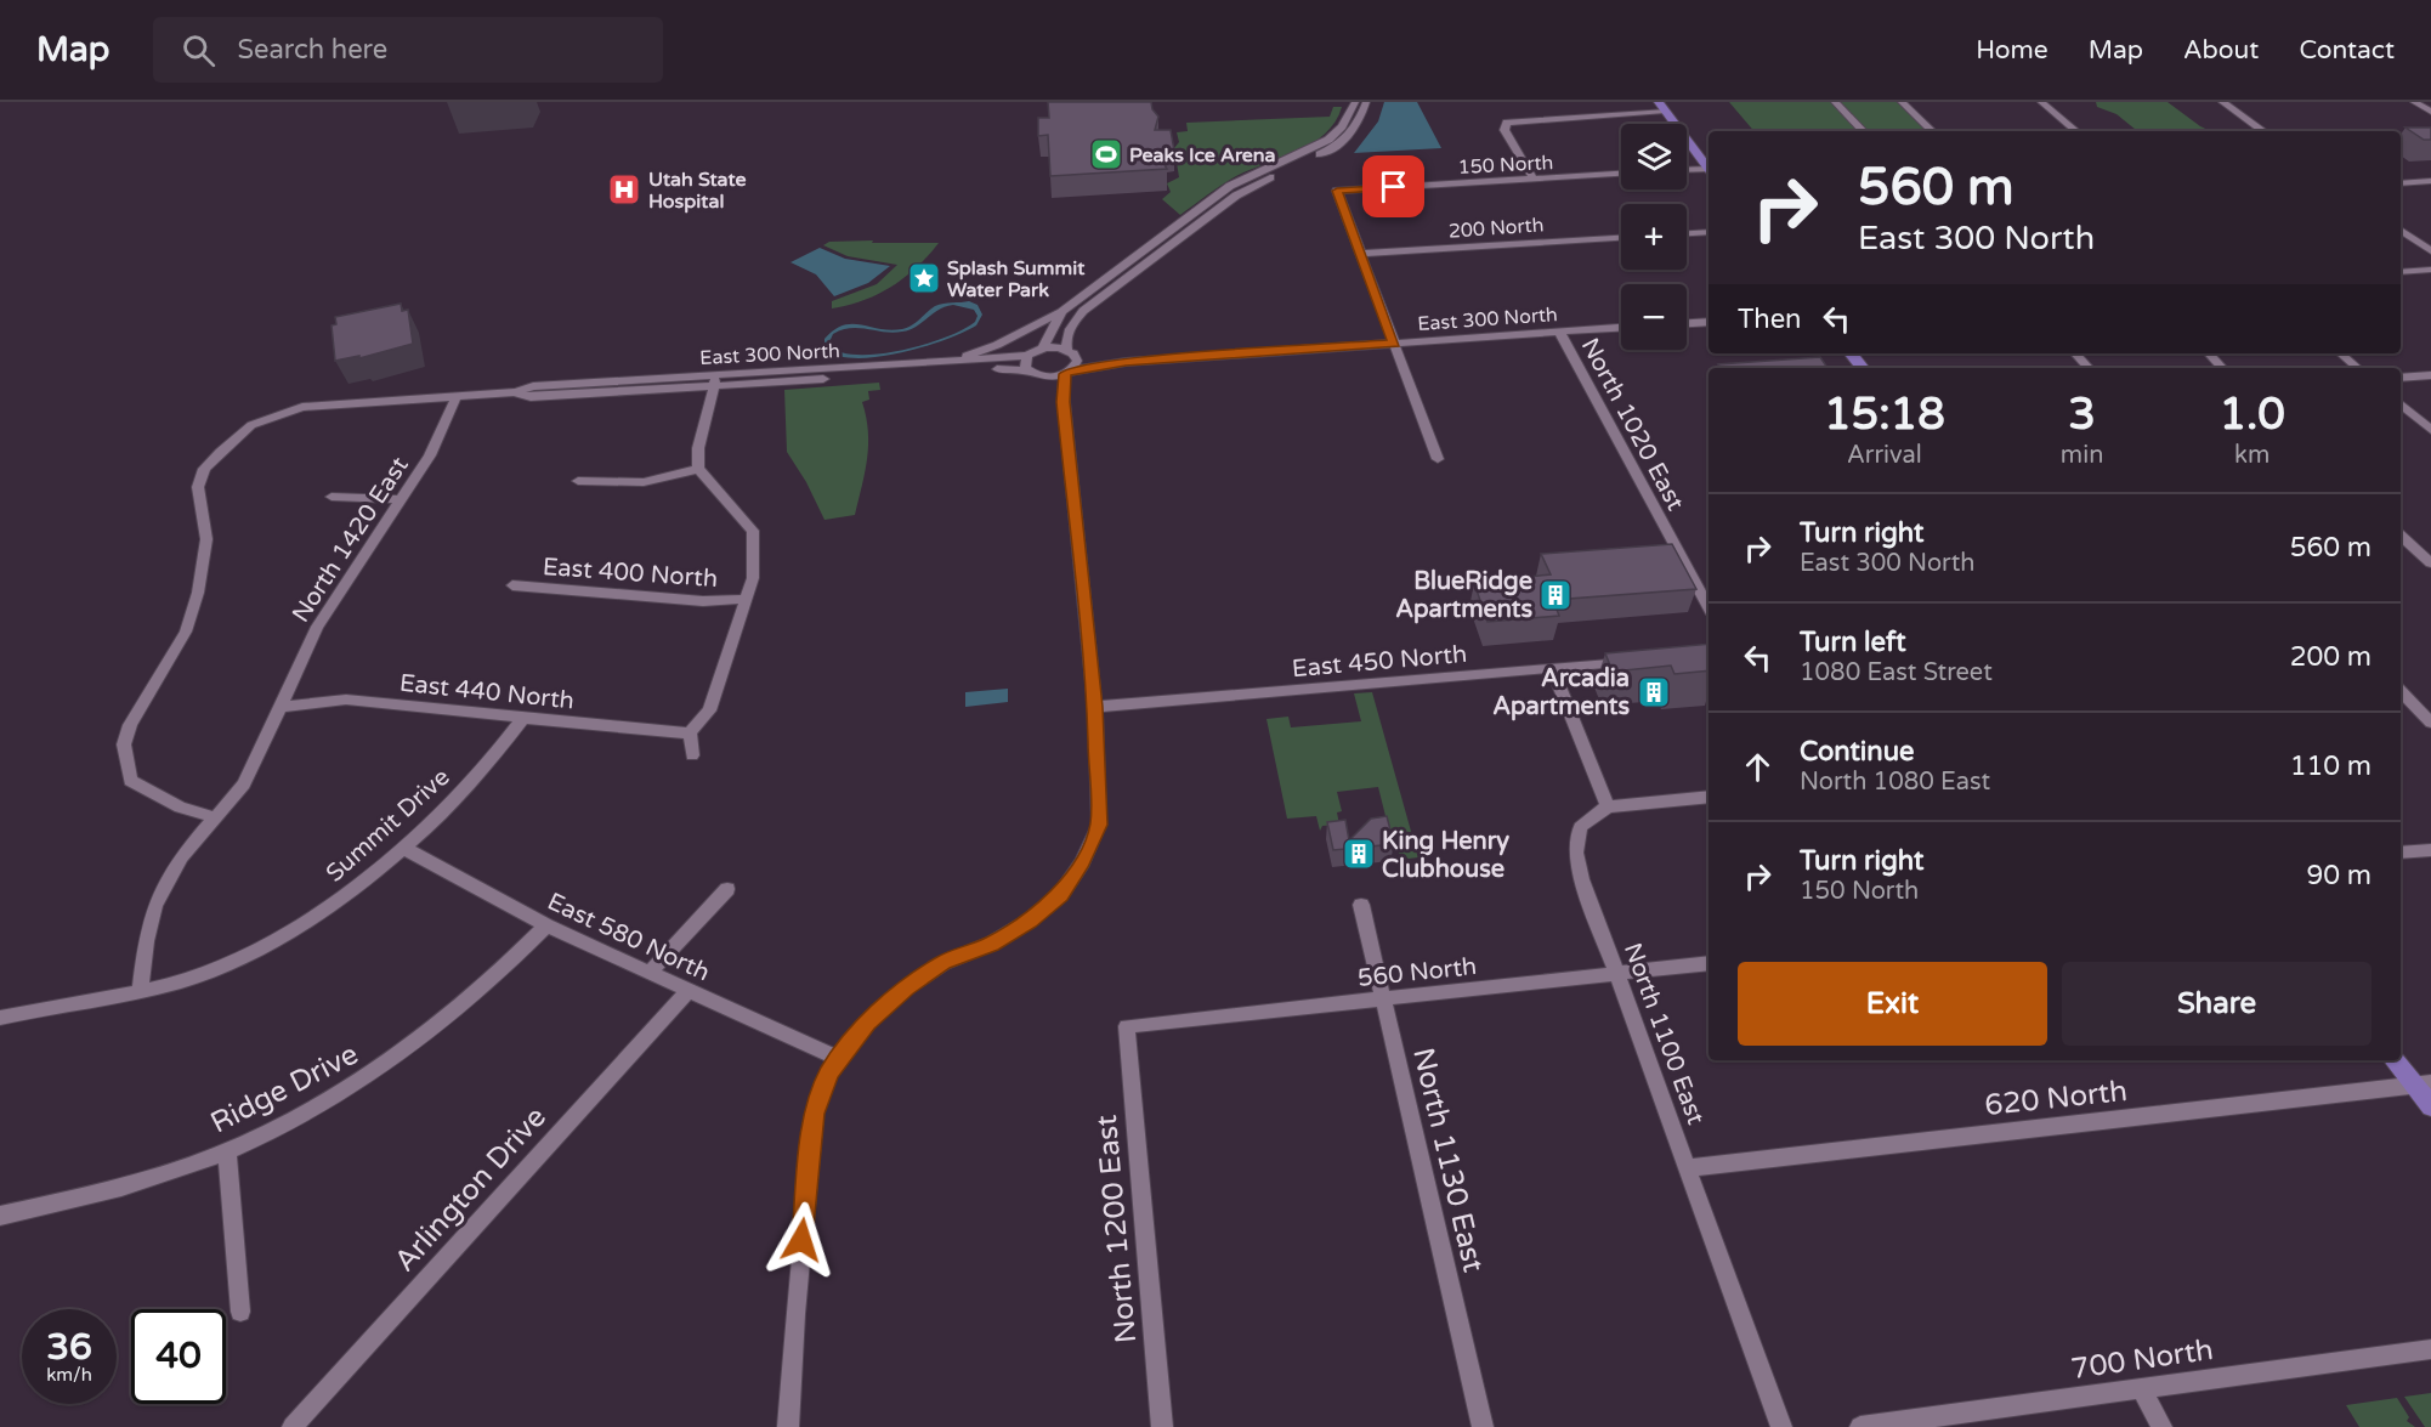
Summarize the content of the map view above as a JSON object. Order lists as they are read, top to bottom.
{
  "streets": {
    "street": [
      "150 North",
      "200 North",
      "East 300 North",
      "North 1020 East",
      "North 1420 East",
      "East 400 North",
      "East 450 North",
      "East 440 North",
      "Summit Drive",
      "East 580 North",
      "560 North",
      "North 1100 East",
      "Ridge Drive",
      "620 North",
      "North 1130 East",
      "Arlington Drive",
      "North 1200 East",
      "700 North"
    ]
  },
  "crossings": [
    ["150 North", "200 North"],
    ["East 300 North", "North 1020 East"],
    ["East 300 North", "North 1420 East"],
    ["North 1420 East", "East 440 North"],
    ["East 440 North", "Summit Drive"],
    ["Summit Drive", "East 580 North"],
    ["East 580 North", "Ridge Drive"],
    ["East 580 North", "Arlington Drive"],
    ["560 North", "North 1100 East"],
    ["560 North", "North 1130 East"],
    ["560 North", "North 1200 East"],
    ["North 1100 East", "620 North"]
  ],
  "places": {
    "sports": ["Peaks Ice Arena"],
    "hospital": ["Utah State Hospital"],
    "place": ["Splash Summit Water Park"],
    "building": ["BlueRidge Apartments", "Arcadia Apartments", "King Henry Clubhouse"]
  },
  "page": {
    "header": "Map",
    "search": "Search here",
    "nav": [
      "Home",
      "Map",
      "About",
      "Contact"
    ],
    "map_buttons": ["+", "−"],
    "turn": ["560 m", "East 300 North"],
    "then": "Then",
    "eta": [
      "15:18",
      "Arrival",
      "3",
      "min",
      "1.0",
      "km"
    ],
    "list": [
      {
        "name": "Turn right",
        "note": "East 300 North",
        "value": "560 m"
      },
      {
        "name": "Turn left",
        "note": "1080 East Street",
        "value": "200 m"
      },
      {
        "name": "Continue",
        "note": "North 1080 East",
        "value": "110 m"
      },
      {
        "name": "Turn right",
        "note": "150 North",
        "value": "90 m"
      }
    ],
    "buttons": ["Exit", "Share"],
    "speed": "36 km/h",
    "limit": "40"
  }
}
